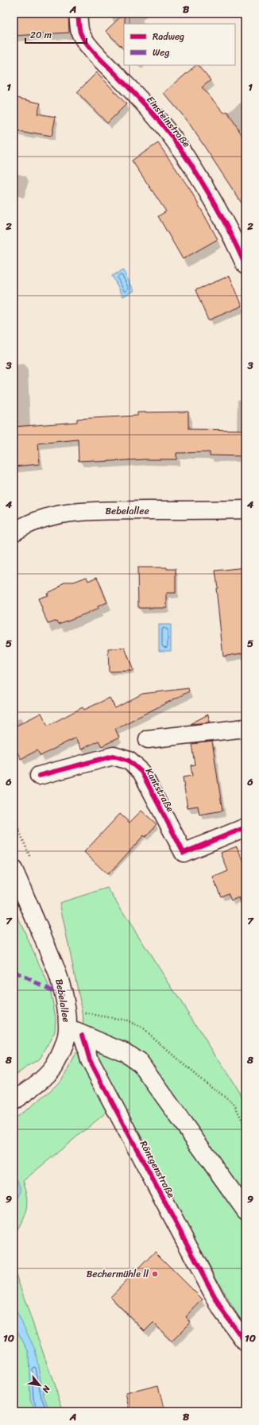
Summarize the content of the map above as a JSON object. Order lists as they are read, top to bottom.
{
  "streets": {
    "street": [
      "Einsteinstraße",
      "Bebelallee",
      "Kantstraße",
      "Röntgenstraße"
    ]
  },
  "crossings": [
    ["Bebelallee", "Röntgenstraße"]
  ],
  "places": ["Bechermühle ll"],
  "legend": ["Radweg", "Weg"],
  "scale_bar": "20 m",
  "north": "bottom right",
  "grid": {
    "columns": ["A", "B"],
    "rows": [
      "1",
      "2",
      "3",
      "4",
      "5",
      "6",
      "7",
      "8",
      "9",
      "10"
    ]
  }
}
